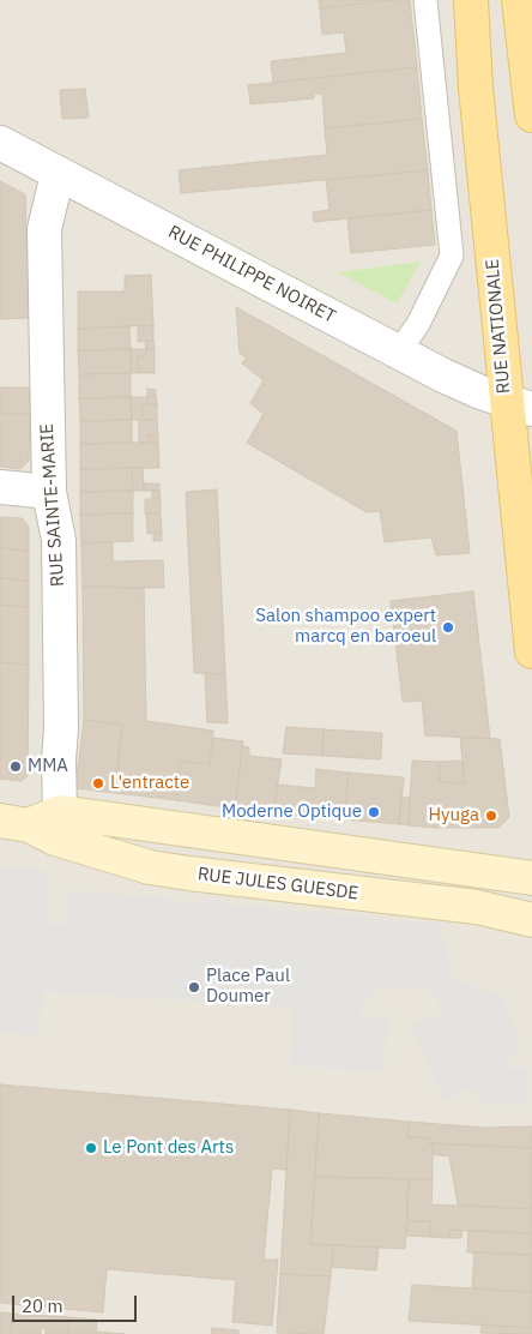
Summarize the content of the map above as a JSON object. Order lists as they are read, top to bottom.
{
  "streets": {
    "main road": ["RUE NATIONALE", "RUE JULES GUESDE"],
    "street": ["RUE PHILIPPE NOIRET", "RUE SAINTE-MARIE"]
  },
  "crossings": [
    ["RUE PHILIPPE NOIRET", "RUE NATIONALE"],
    ["RUE PHILIPPE NOIRET", "RUE SAINTE-MARIE"],
    ["RUE SAINTE-MARIE", "RUE JULES GUESDE"]
  ],
  "places": [
    "Salon shampoo expert marcq en baroeul",
    "MMA",
    "L'entracte",
    "Moderne Optique",
    "Hyuga",
    "Place Paul Doumer",
    "Le Pont des Arts"
  ],
  "scale_bar": "20 m"
}
